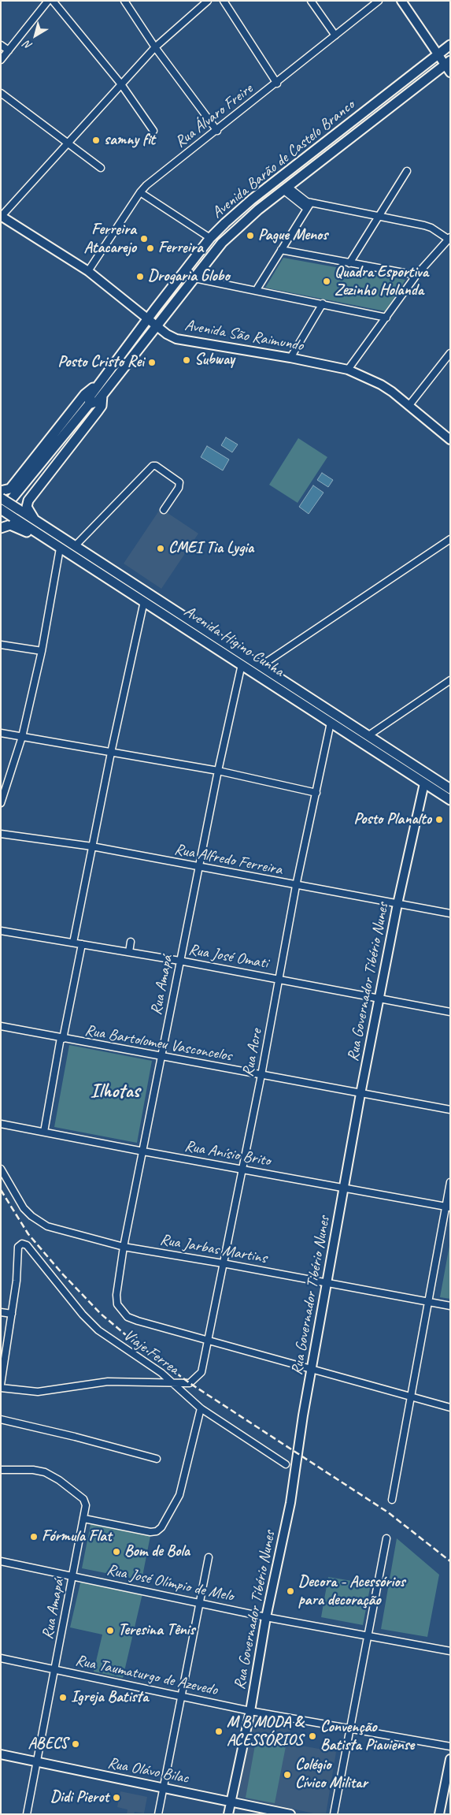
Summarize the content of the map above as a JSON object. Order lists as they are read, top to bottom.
{
  "streets": {
    "main road": ["Avenida Barão de Castelo Branco", "Avenida Higino Cunha"],
    "street": [
      "Rua Álvaro Freire",
      "Avenida São Raimundo",
      "Rua Alfredo Ferreira",
      "Rua José Omati",
      "Rua Governador Tibério Nunes",
      "Rua Amapá",
      "Rua Bartolomeu Vasconcelos",
      "Rua Acre",
      "Rua Anísio Brito",
      "Rua Jarbas Martins",
      "Viaje Ferrea",
      "Rua José Olímpio de Melo",
      "Rua Taumaturgo de Azevedo",
      "Rua Olávo Bilac"
    ]
  },
  "crossings": [
    ["Rua Álvaro Freire", "Avenida São Raimundo"],
    ["Avenida Barão de Castelo Branco", "Avenida São Raimundo"],
    ["Avenida Higino Cunha", "Rua Governador Tibério Nunes"],
    ["Avenida Higino Cunha", "Rua Amapá"],
    ["Avenida Higino Cunha", "Rua Acre"],
    ["Rua Alfredo Ferreira", "Rua Governador Tibério Nunes"],
    ["Rua Alfredo Ferreira", "Rua Amapá"],
    ["Rua Alfredo Ferreira", "Rua Acre"],
    ["Rua José Omati", "Rua Governador Tibério Nunes"],
    ["Rua José Omati", "Rua Amapá"],
    ["Rua José Omati", "Rua Acre"],
    ["Rua Governador Tibério Nunes", "Rua Bartolomeu Vasconcelos"],
    ["Rua Governador Tibério Nunes", "Rua Anísio Brito"],
    ["Rua Governador Tibério Nunes", "Rua Jarbas Martins"],
    ["Rua Governador Tibério Nunes", "Rua José Olímpio de Melo"],
    ["Rua Governador Tibério Nunes", "Rua Taumaturgo de Azevedo"],
    ["Rua Governador Tibério Nunes", "Rua Olávo Bilac"],
    ["Rua Amapá", "Rua Bartolomeu Vasconcelos"],
    ["Rua Amapá", "Rua Acre"],
    ["Rua Amapá", "Rua Anísio Brito"],
    ["Rua Amapá", "Rua Jarbas Martins"],
    ["Rua Amapá", "Rua José Olímpio de Melo"],
    ["Rua Amapá", "Rua Taumaturgo de Azevedo"],
    ["Rua Amapá", "Rua Olávo Bilac"],
    ["Rua Bartolomeu Vasconcelos", "Rua Acre"],
    ["Rua Acre", "Rua Anísio Brito"],
    ["Rua Acre", "Rua Jarbas Martins"],
    ["Rua Acre", "Viaje Ferrea"]
  ],
  "districts": ["Ilhotas"],
  "places": [
    "samny fit",
    "Pague Menos",
    "Ferreira Atacarejo",
    "Ferreira",
    "Drogaria Globo",
    "Quadra Esportiva Zezinho Holanda",
    "Subway",
    "Posto Cristo Rei",
    "CMEI Tia Lygia",
    "Posto Planalto",
    "Fórmula Flat",
    "Bom de Bola",
    "Decora - Acessórios para decoração",
    "Teresina Tênis",
    "Igreja Batista",
    "M B MODA & ACESSÓRIOS",
    "Convenção Batista Piauiense",
    "ABECS",
    "Colégio Cívico Militar",
    "Didi Pierot"
  ],
  "north": "bottom left"
}
